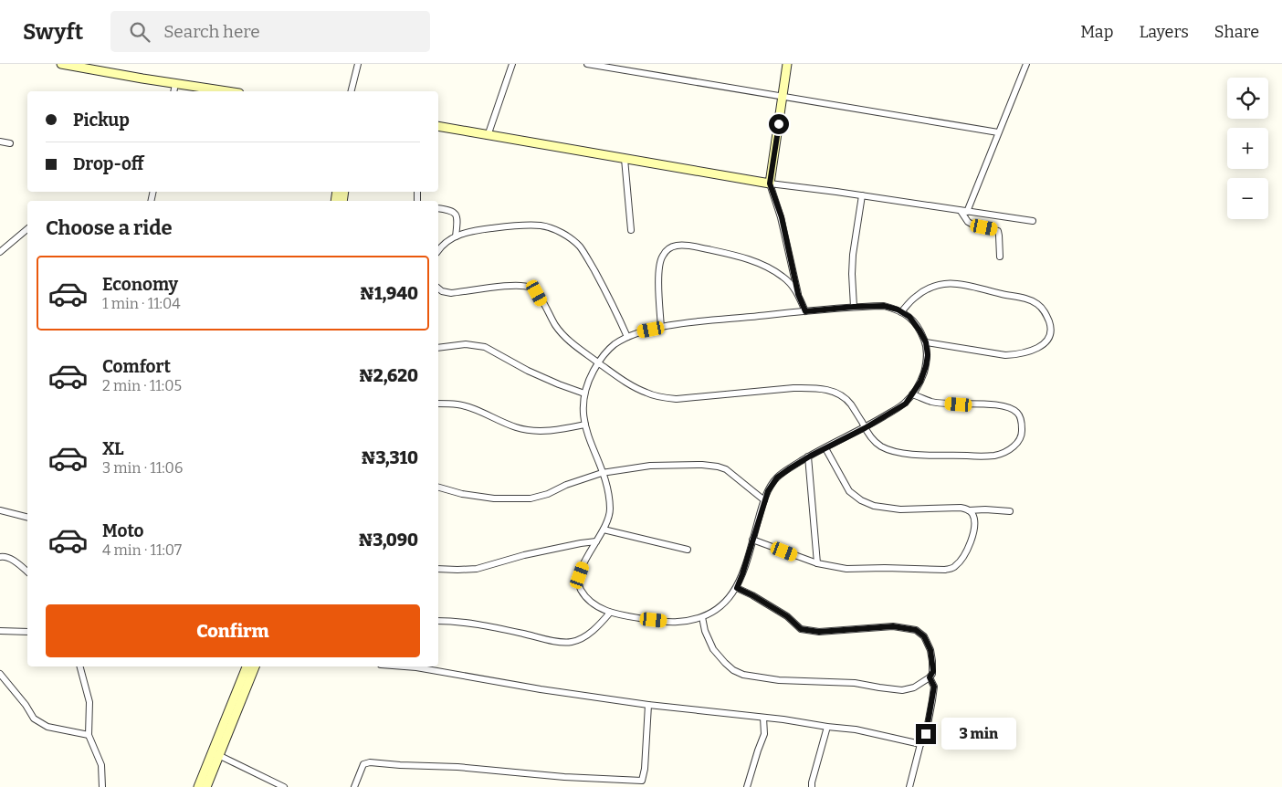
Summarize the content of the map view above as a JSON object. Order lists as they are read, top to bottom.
{
  "page": {
    "header": "Swyft",
    "search": "Search here",
    "nav": ["Map", "Layers", "Share"],
    "map_buttons": ["+", "−"],
    "banner": ["Pickup", "Drop-off"],
    "heading": "Choose a ride",
    "list": [
      {
        "name": "Economy",
        "note": "1 min · 11:04",
        "value": "₦1,940"
      },
      {
        "name": "Comfort",
        "note": "2 min · 11:05",
        "value": "₦2,620"
      },
      {
        "name": "XL",
        "note": "3 min · 11:06",
        "value": "₦3,310"
      },
      {
        "name": "Moto",
        "note": "4 min · 11:07",
        "value": "₦3,090"
      }
    ],
    "buttons": "Confirm",
    "bubble": "3 min"
  }
}
